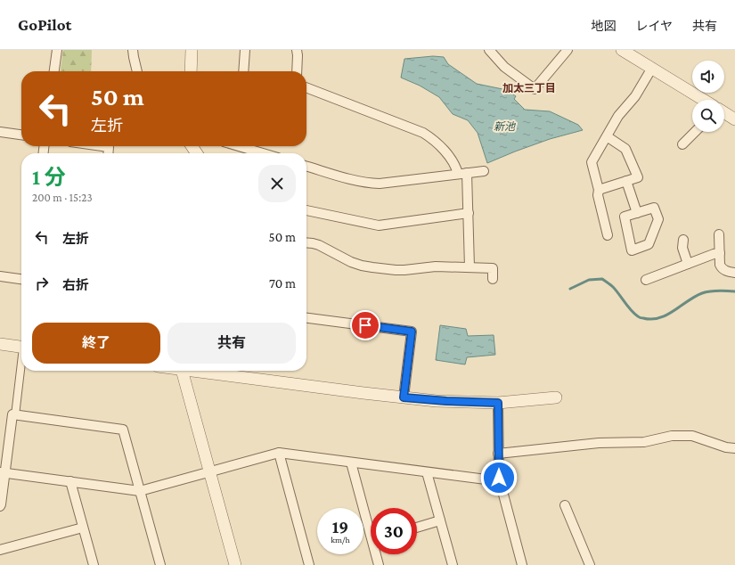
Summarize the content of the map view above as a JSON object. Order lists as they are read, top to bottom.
{
  "districts": ["加太三丁目"],
  "water": ["新池"],
  "page": {
    "header": "GoPilot",
    "nav": ["地図", "レイヤ", "共有"],
    "turn": ["50 m", "左折"],
    "heading": ["1 分", "200 m · 15:23"],
    "list": [
      {
        "name": "左折",
        "value": "50 m"
      },
      {
        "name": "右折",
        "value": "70 m"
      }
    ],
    "buttons": ["終了", "共有"],
    "speed": "19 km/h",
    "limit": "30"
  }
}
